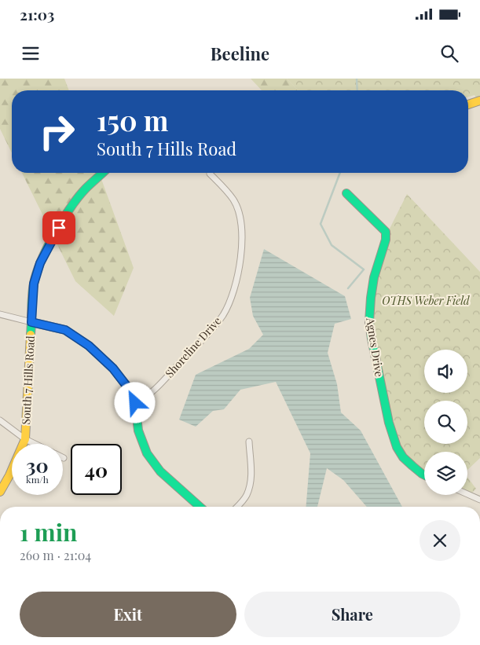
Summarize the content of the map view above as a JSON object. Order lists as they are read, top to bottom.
{
  "streets": {
    "street": ["Shoreline Drive", "Agnes Drive", "South 7 Hills Road"]
  },
  "parks": ["OTHS Weber Field"],
  "page": {
    "status": "21:03",
    "header": "Beeline",
    "turn": ["150 m", "South 7 Hills Road"],
    "speed": "30 km/h",
    "limit": "40",
    "heading": ["1 min", "260 m · 21:04"],
    "buttons": ["Exit", "Share"]
  }
}
